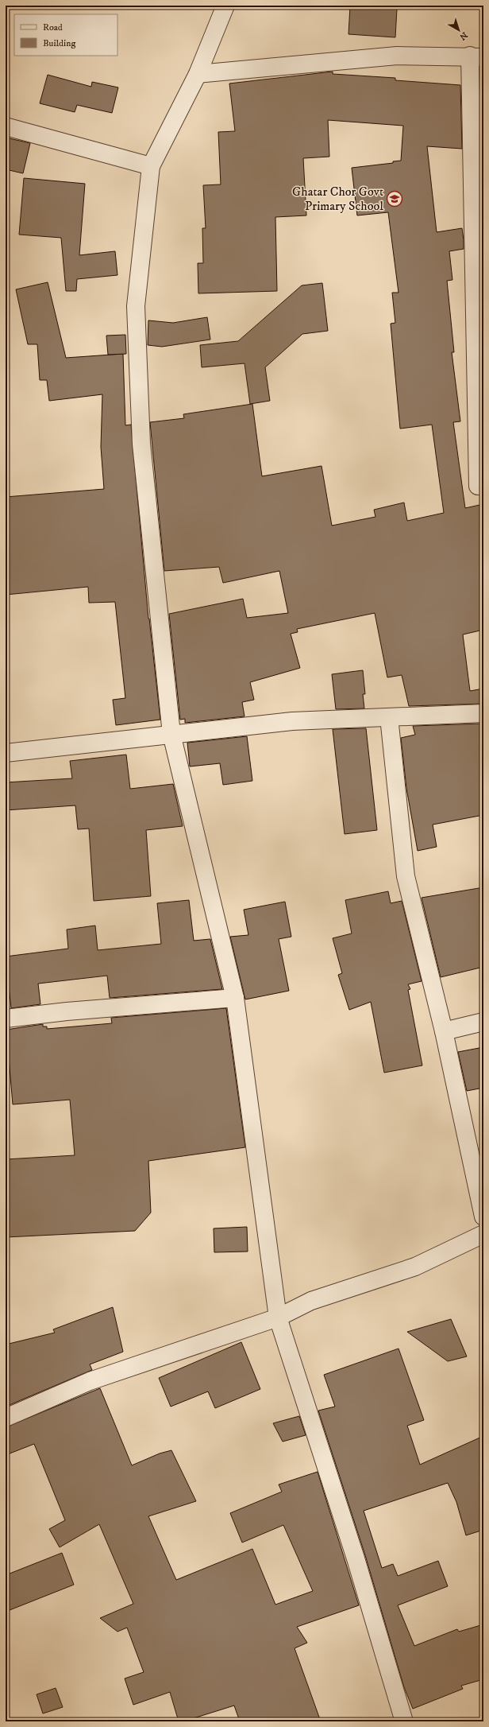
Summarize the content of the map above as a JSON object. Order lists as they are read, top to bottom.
{
  "places": {
    "school or university": ["Ghatar Chor Govt Primary School"]
  },
  "legend": ["Road", "Building"],
  "north": "bottom right"
}
